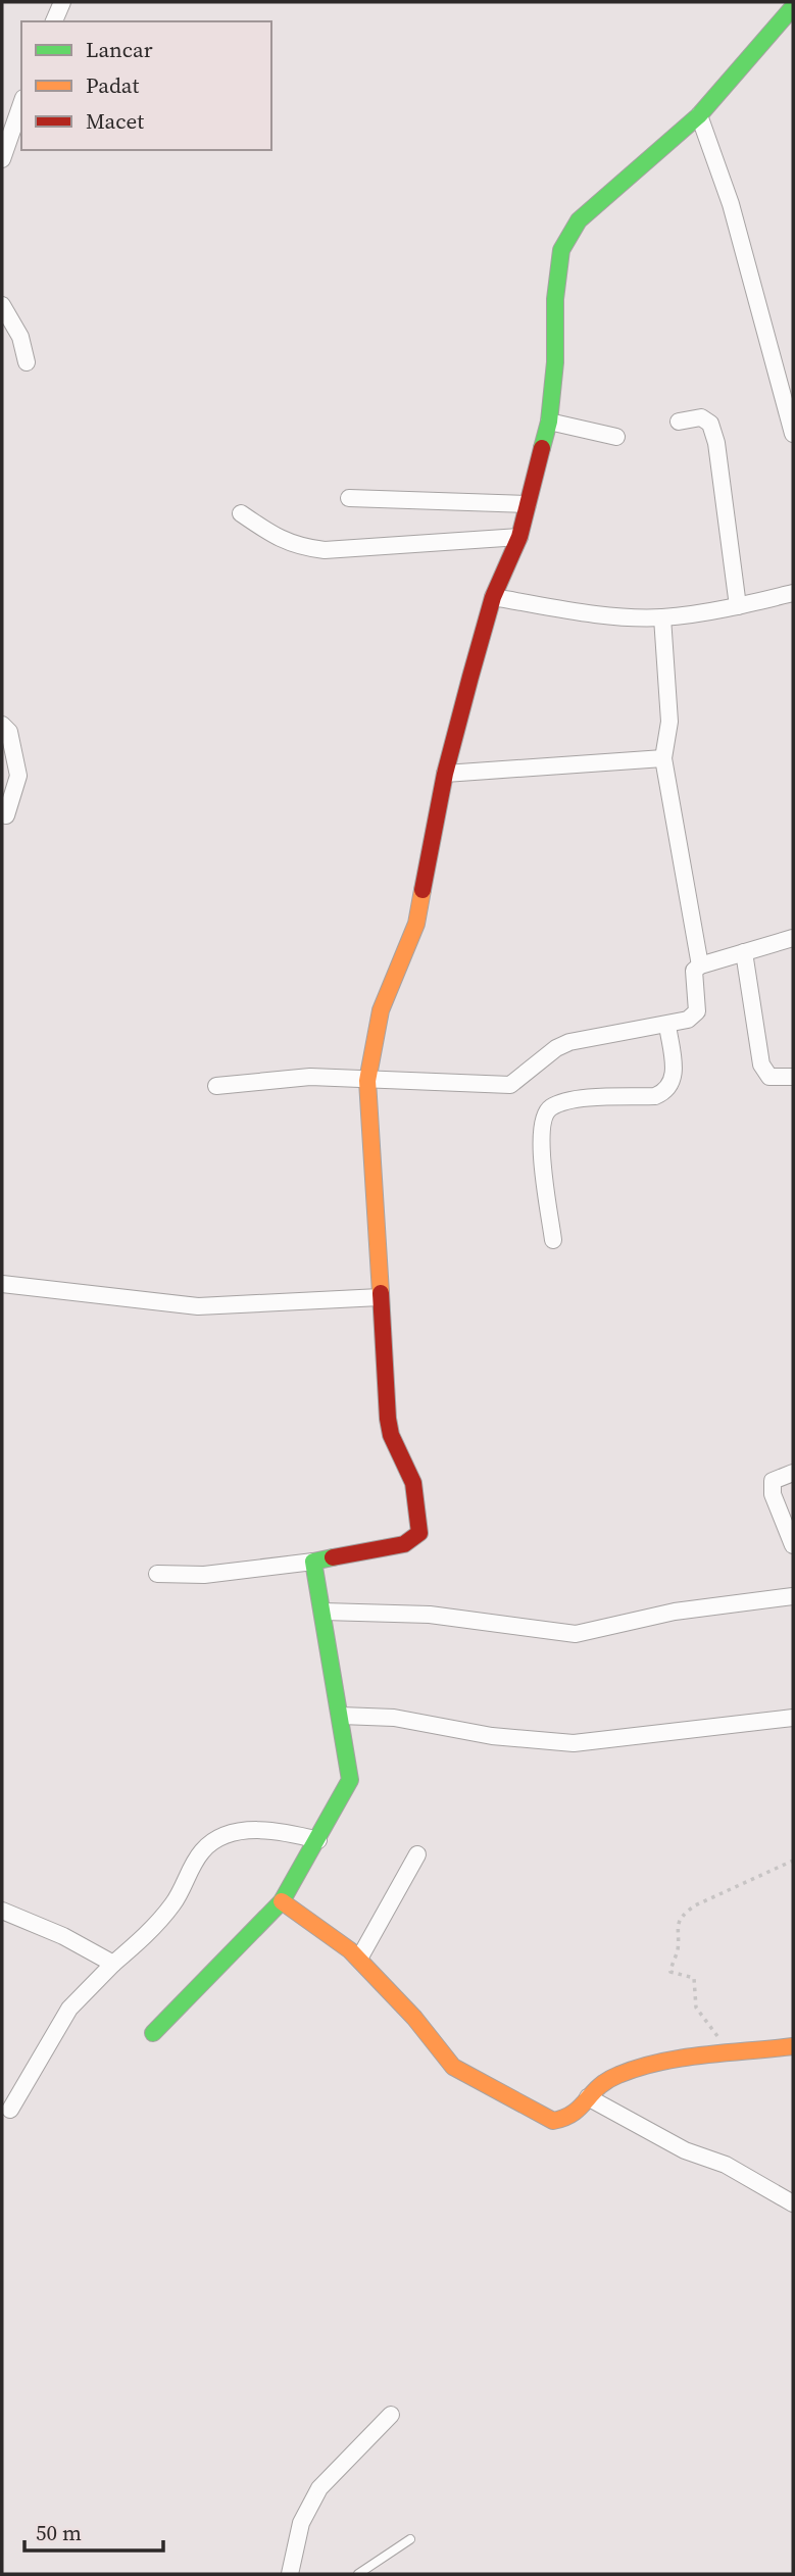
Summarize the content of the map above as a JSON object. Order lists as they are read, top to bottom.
{
  "legend": ["Lancar", "Padat", "Macet"],
  "scale_bar": "50 m"
}
